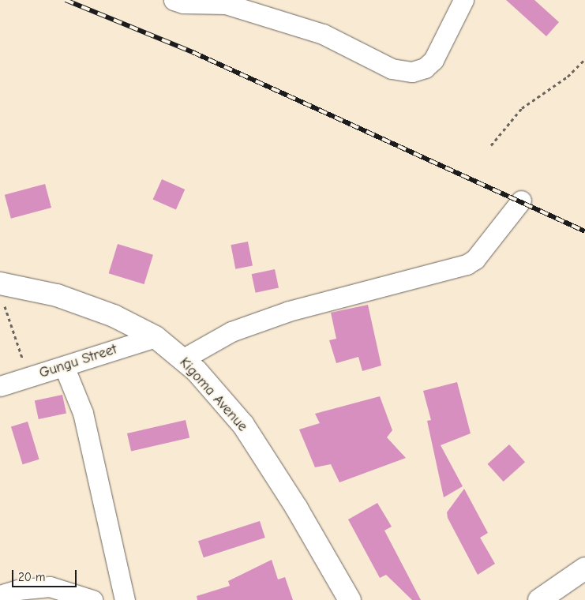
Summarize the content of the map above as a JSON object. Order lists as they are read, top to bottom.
{
  "streets": {
    "main road": ["Kigoma Avenue"],
    "street": ["Gungu Street"]
  },
  "crossings": [
    ["Gungu Street", "Kigoma Avenue"]
  ],
  "scale_bar": "20 m"
}
